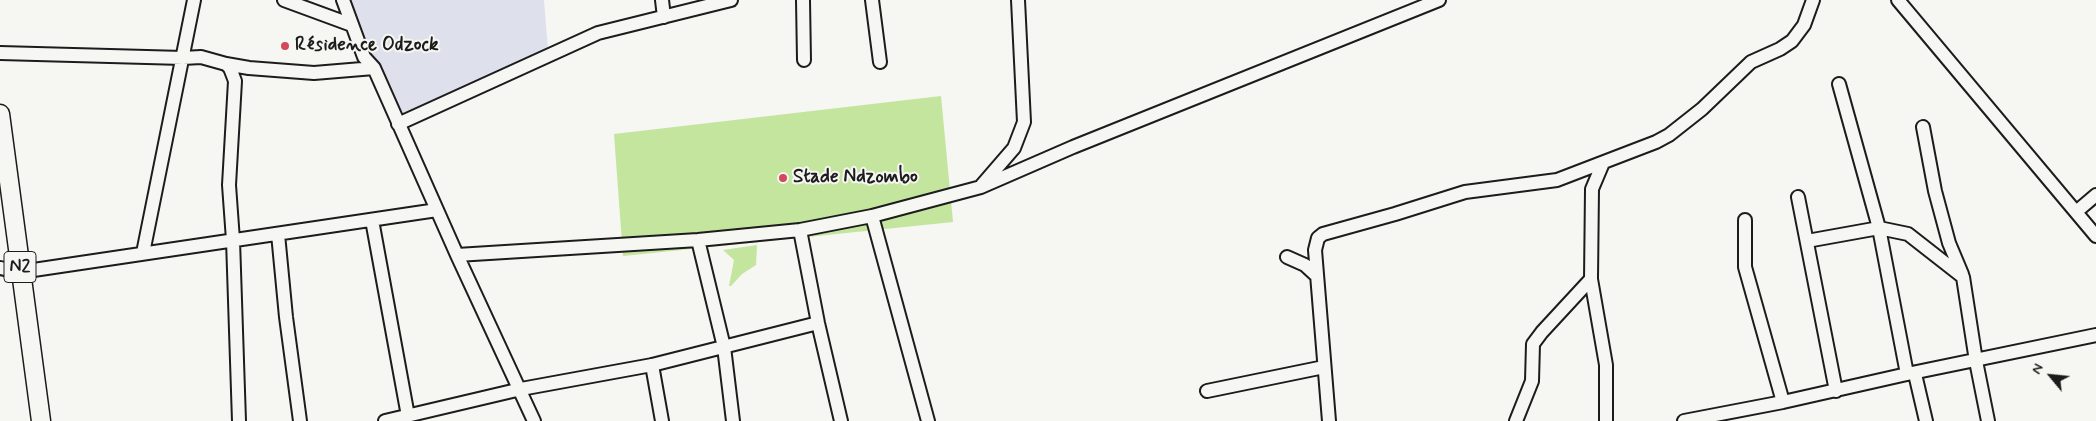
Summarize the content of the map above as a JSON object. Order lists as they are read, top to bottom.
{
  "streets": {
    "highway": ["N2"]
  },
  "places": ["Résidence Odzock", "Stade Ndzombo"],
  "north": "top left"
}
